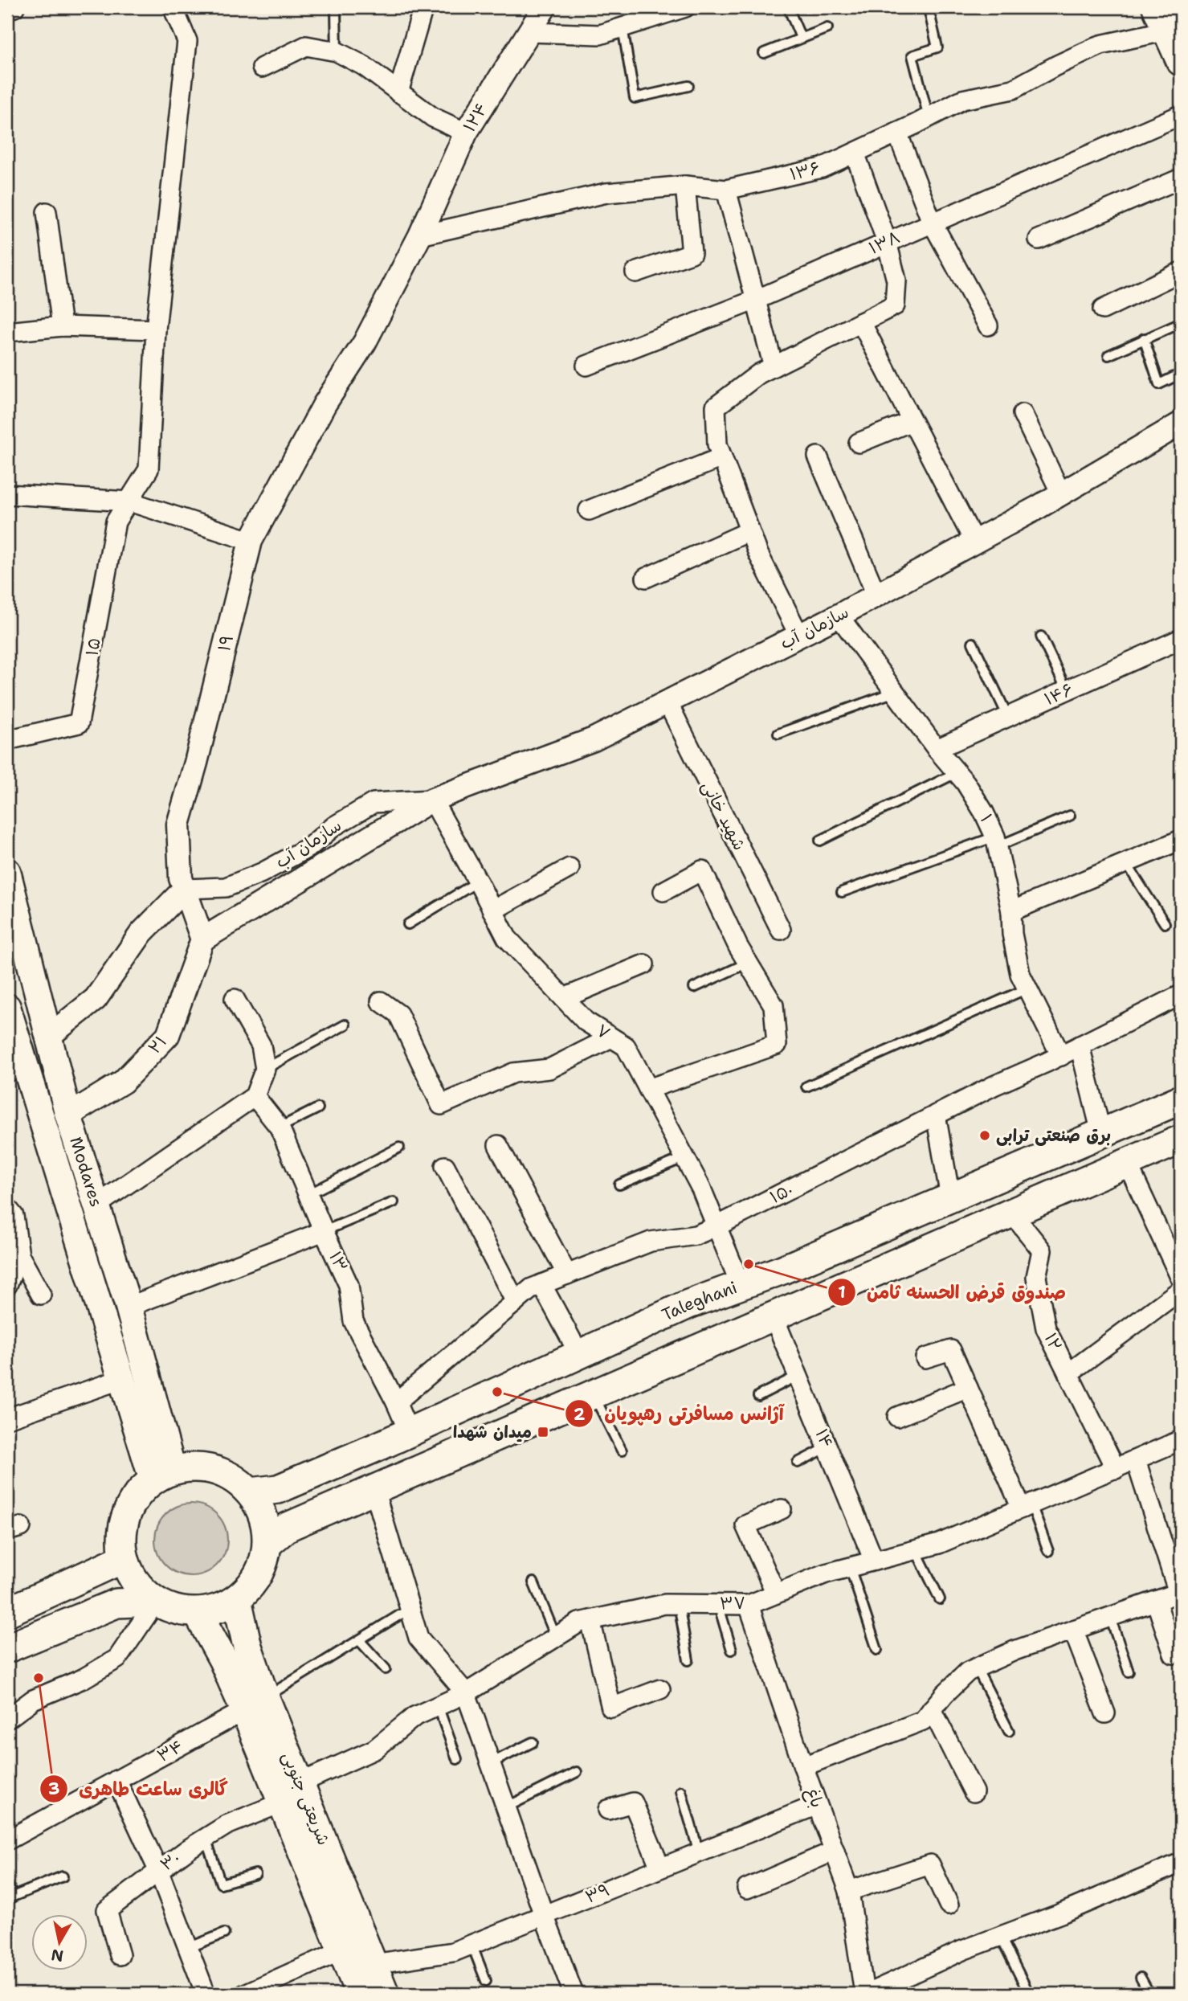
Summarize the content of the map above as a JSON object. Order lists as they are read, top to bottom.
{
  "streets": {
    "main road": ["Modares", "Taleghani", "شریعتی جنوبی"],
    "street": [
      "۱۲۴",
      "۱۳۶",
      "۱۳۸",
      "سازمان آب",
      "۱۹",
      "۱۵",
      "۱۴۶",
      "شهید خانی",
      "۱",
      "۷",
      "۲۱",
      "۱۵۰",
      "۱۳",
      "۱۲",
      "۱۴",
      "۳۷",
      "۳۴",
      "باغ",
      "۳۰",
      "۳۹"
    ]
  },
  "crossings": [
    ["۱۲۴", "۱۳۶"],
    ["۱۲۴", "۱۹"],
    ["۱۳۶", "۱۹"],
    ["سازمان آب", "۱۹"],
    ["سازمان آب", "شهید خانی"],
    ["سازمان آب", "۱"],
    ["سازمان آب", "۷"],
    ["سازمان آب", "۲۱"],
    ["۱۹", "۲۱"],
    ["۱۴۶", "۱"],
    ["۱", "۱۵۰"],
    ["۷", "۱۵۰"],
    ["۷", "Taleghani"],
    ["۲۱", "Modares"],
    ["Modares", "Taleghani"],
    ["Modares", "شریعتی جنوبی"],
    ["۱۵۰", "۱۳"],
    ["۱۳", "Taleghani"],
    ["Taleghani", "شریعتی جنوبی"],
    ["۱۲", "۳۷"],
    ["۱۴", "۳۷"],
    ["۳۷", "باغ"],
    ["۳۷", "شریعتی جنوبی"],
    ["۳۷", "۳۰"],
    ["۳۴", "شریعتی جنوبی"],
    ["باغ", "۳۹"],
    ["شریعتی جنوبی", "۳۰"],
    ["شریعتی جنوبی", "۳۹"]
  ],
  "places": {
    "other": [
      "برق صنعتی ترابی",
      "صندوق قرض الحسنه ثامن",
      "آژانس مسافرتی رهپویان",
      "گالری ساعت طاهری"
    ],
    "transit": ["میدان شهدا"]
  },
  "north": "bottom"
}
